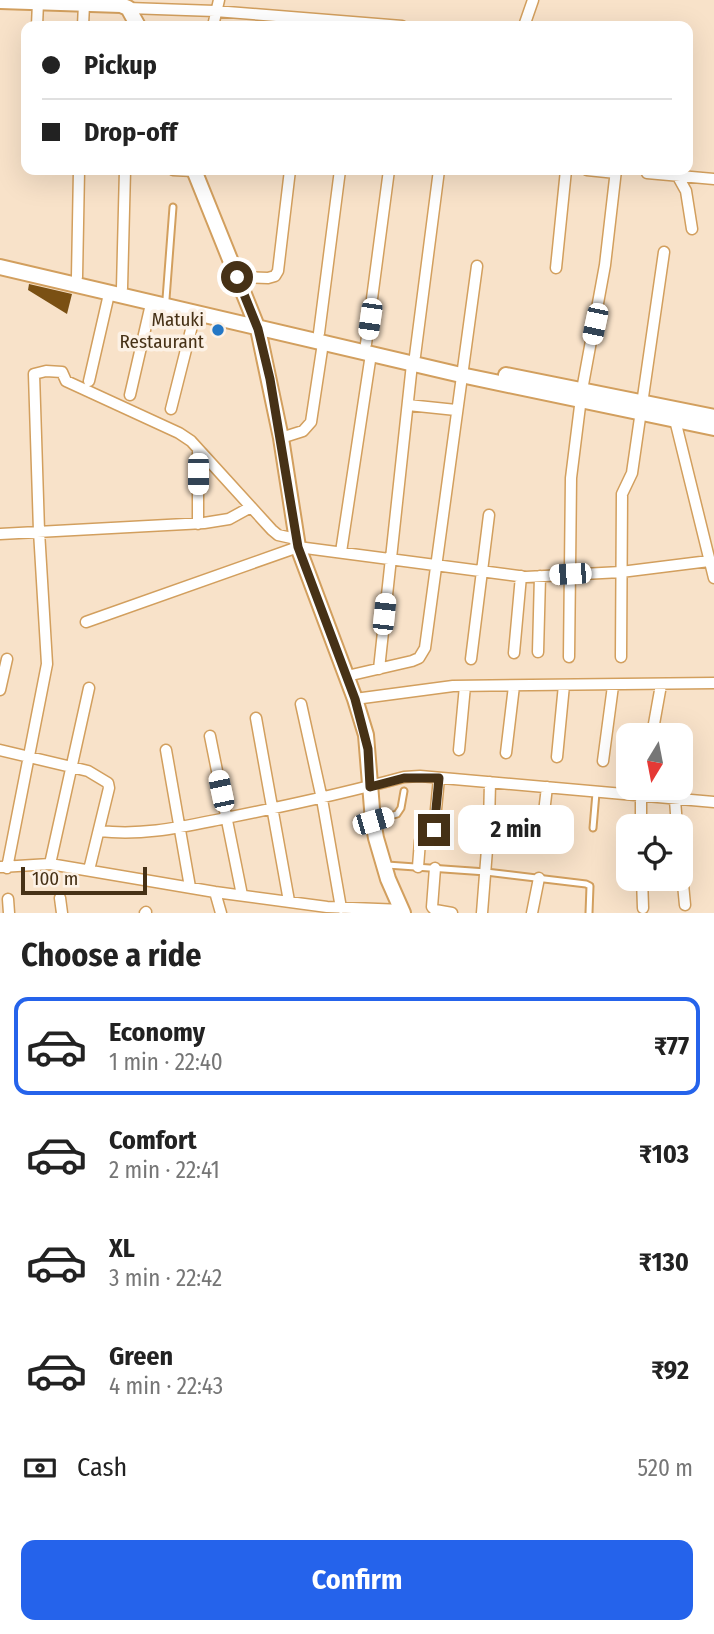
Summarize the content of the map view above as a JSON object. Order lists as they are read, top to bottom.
{
  "places": ["Matuki Restaurant"],
  "scale_bar": "100 m",
  "north": "bottom",
  "page": {
    "banner": ["Pickup", "Drop-off"],
    "bubble": "2 min",
    "scale": "100 m",
    "heading": "Choose a ride",
    "list": [
      {
        "name": "Economy",
        "note": "1 min · 22:40",
        "value": "₹77"
      },
      {
        "name": "Comfort",
        "note": "2 min · 22:41",
        "value": "₹103"
      },
      {
        "name": "XL",
        "note": "3 min · 22:42",
        "value": "₹130"
      },
      {
        "name": "Green",
        "note": "4 min · 22:43",
        "value": "₹92"
      }
    ],
    "pay": ["Cash", "520 m"],
    "buttons": "Confirm"
  }
}
